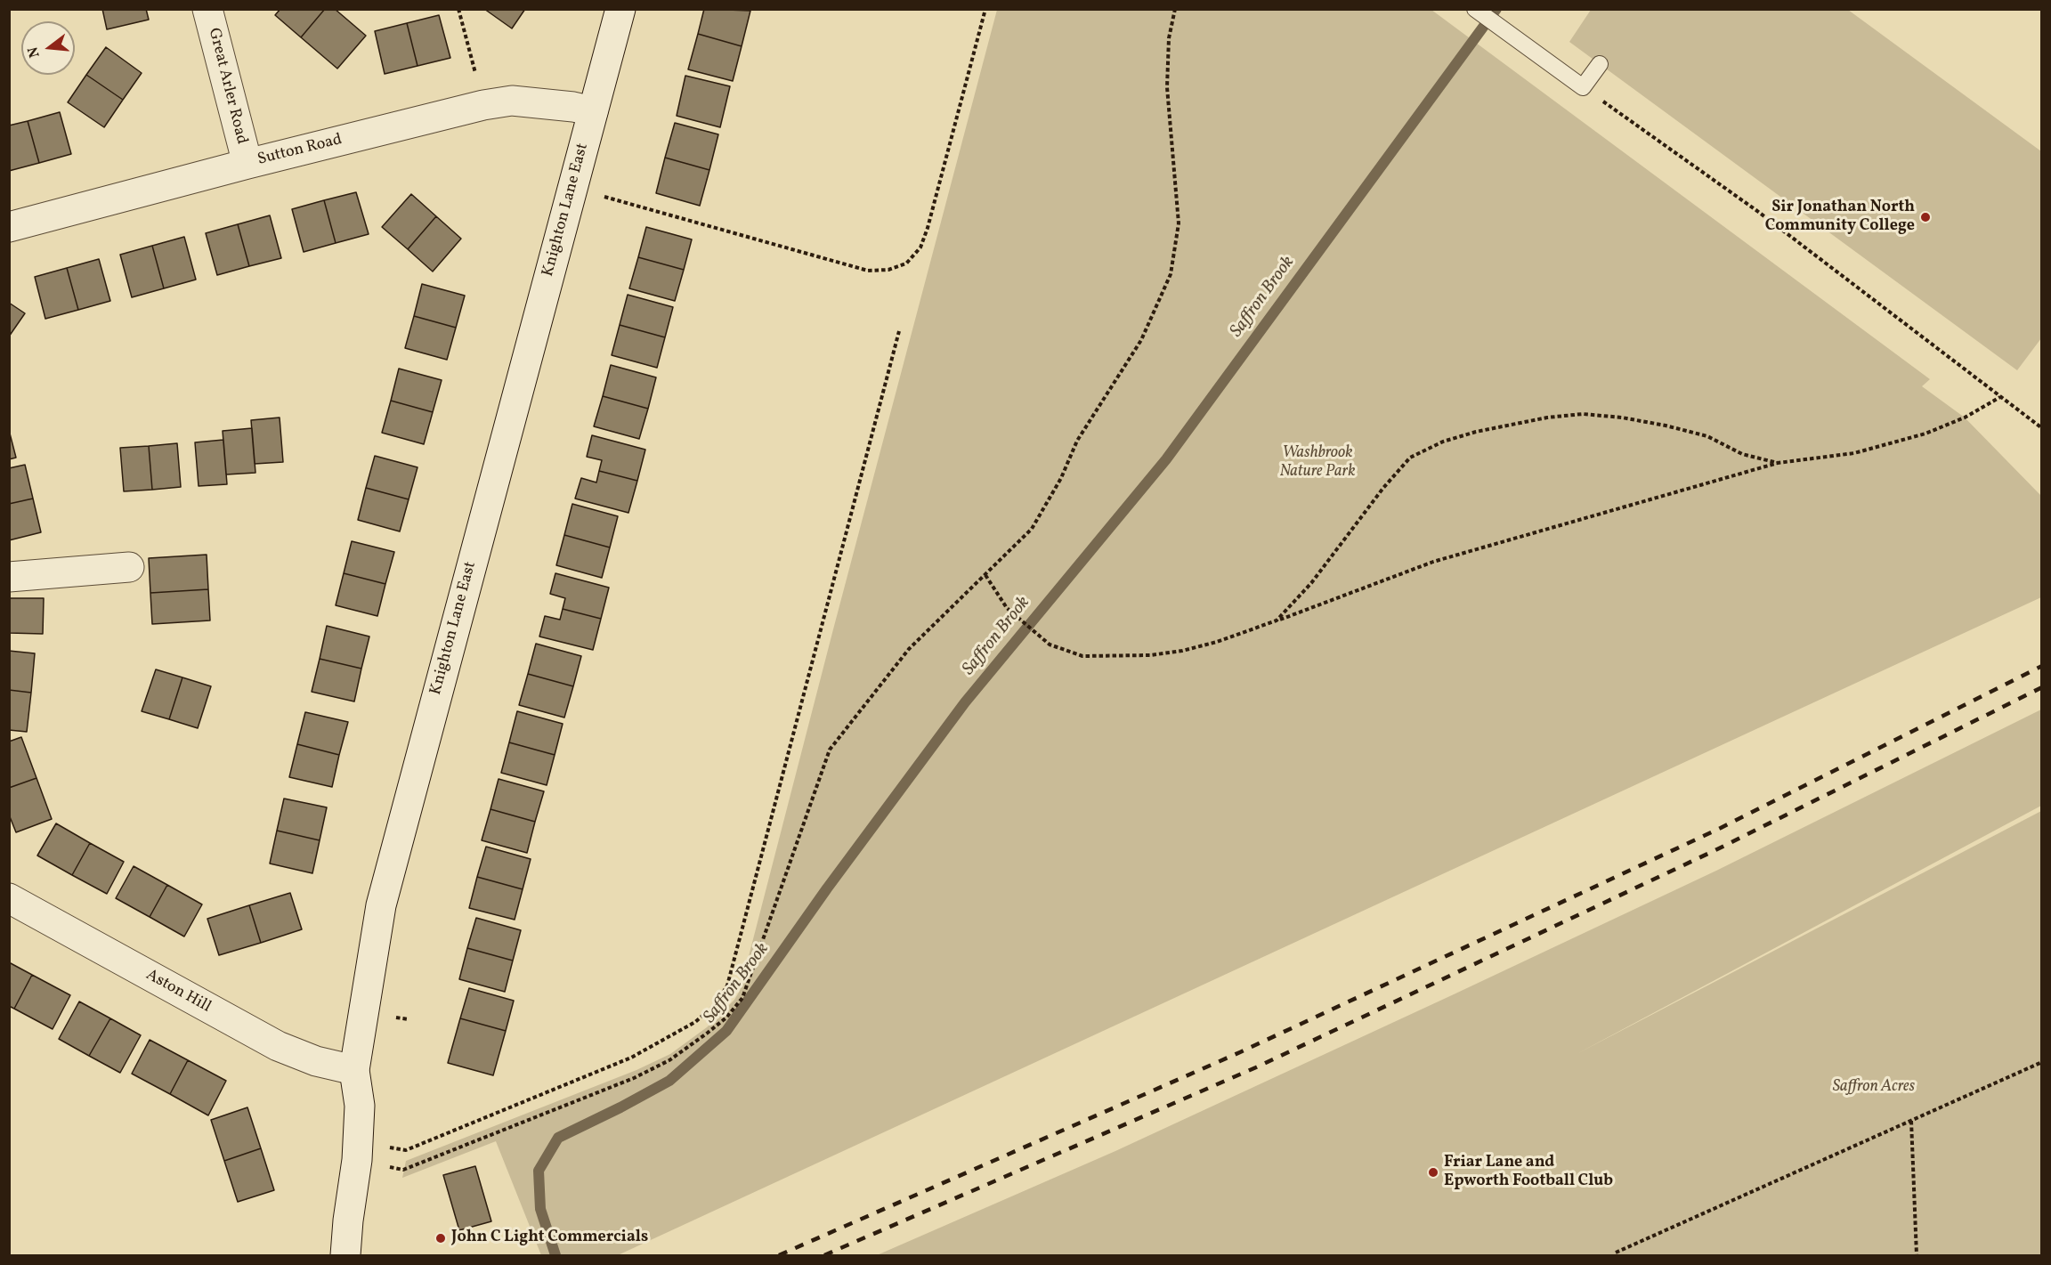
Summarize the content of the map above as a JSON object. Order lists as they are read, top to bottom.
{
  "streets": {
    "street": [
      "Great Arler Road",
      "Sutton Road",
      "Knighton Lane East",
      "Aston Hill"
    ]
  },
  "crossings": [
    ["Great Arler Road", "Sutton Road"],
    ["Sutton Road", "Knighton Lane East"],
    ["Knighton Lane East", "Aston Hill"]
  ],
  "water": ["Saffron Brook"],
  "parks": ["Washbrook Nature Park", "Saffron Acres"],
  "places": ["Sir Jonathan North Community College", "Friar Lane and Epworth Football Club", "John C Light Commercials"],
  "north": "left"
}
